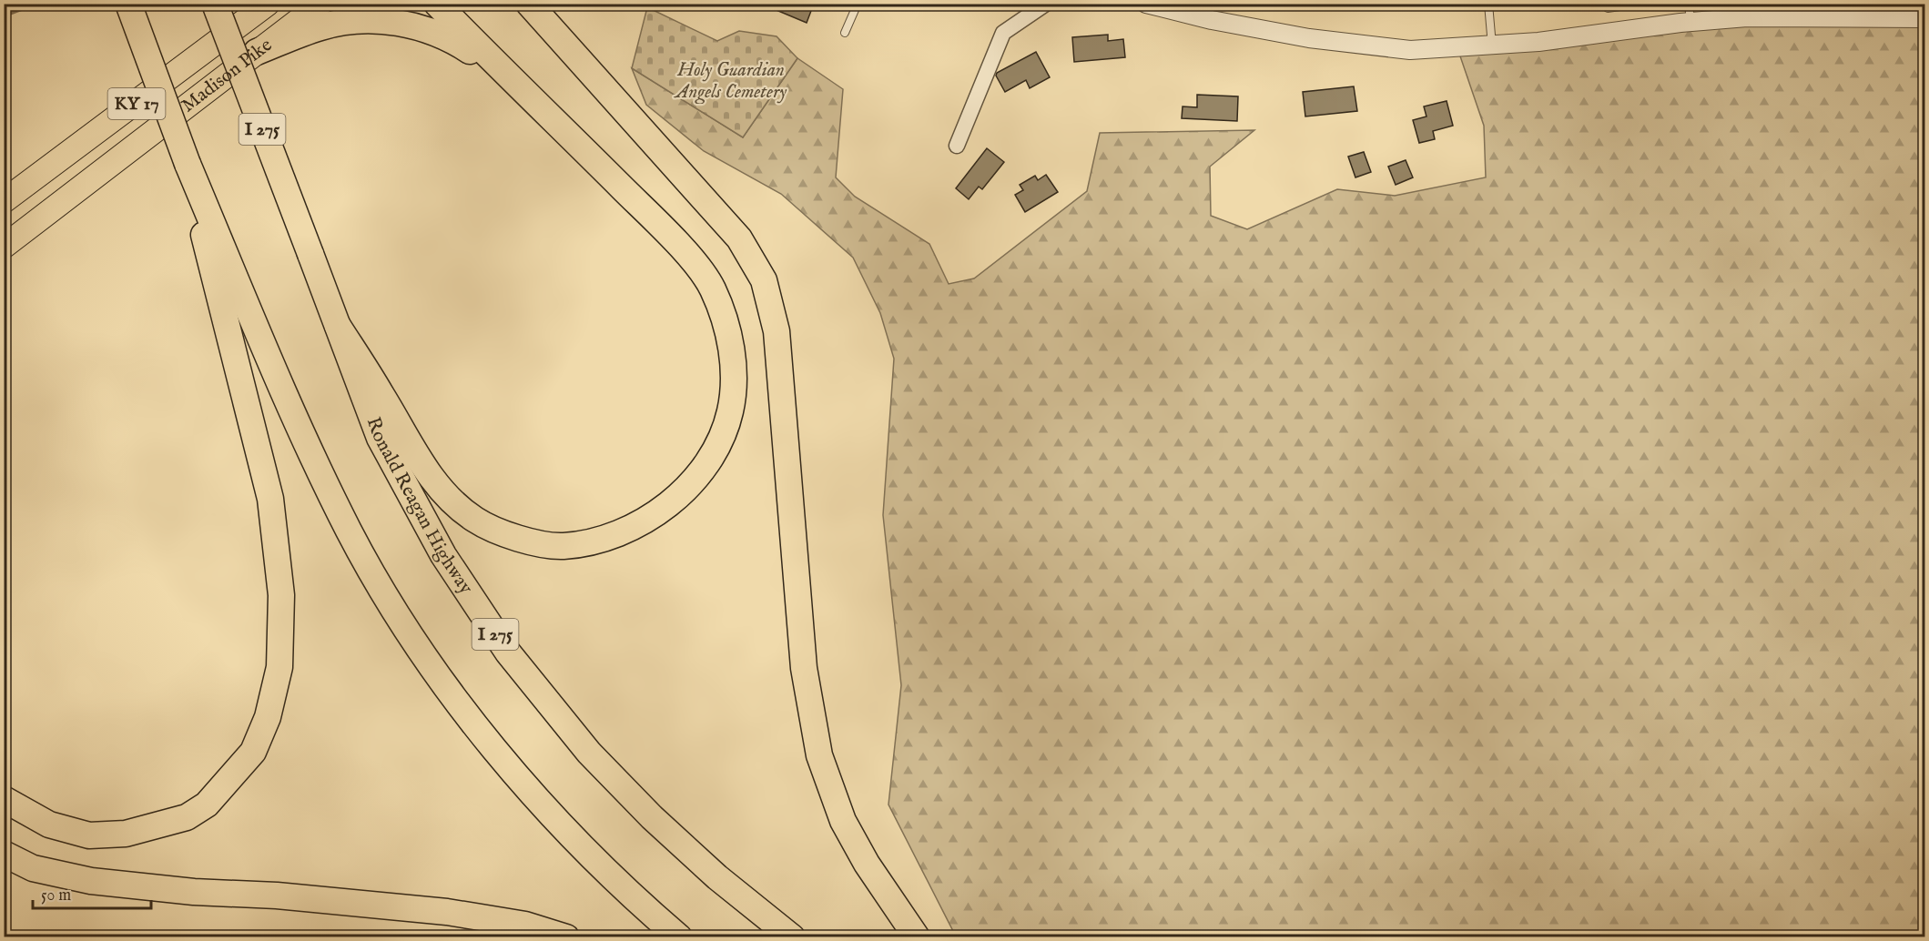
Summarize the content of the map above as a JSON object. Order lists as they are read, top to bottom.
{
  "streets": {
    "highway": ["I 275", "Ronald Reagan Highway"],
    "main road": ["Madison Pike", "KY 17"]
  },
  "parks": ["Holy Guardian Angels Cemetery"],
  "scale_bar": "50 m"
}
